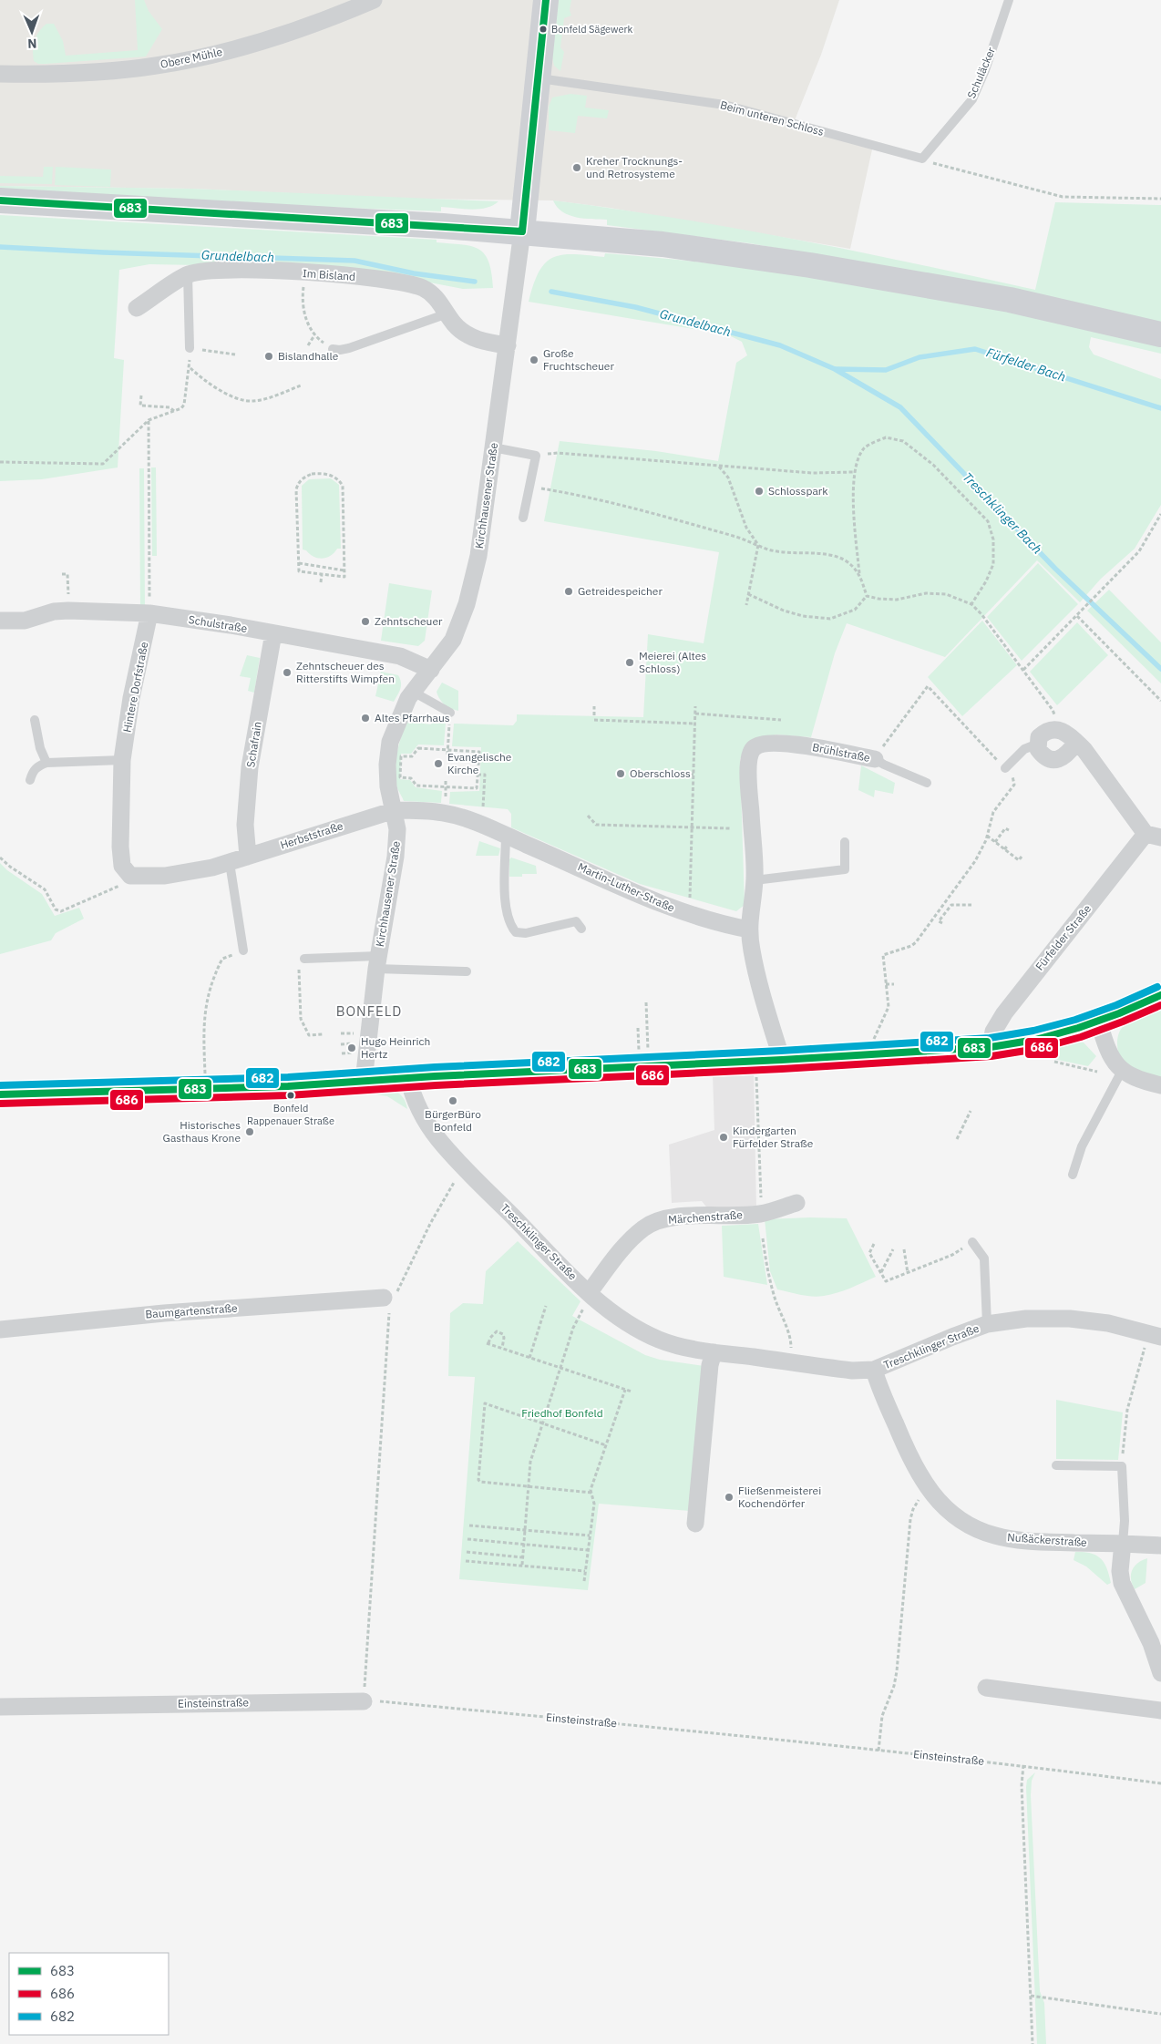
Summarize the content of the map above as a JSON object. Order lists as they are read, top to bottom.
{
  "streets": {
    "main road": ["Kirchhausener Straße"],
    "street": [
      "Obere Mühle",
      "Im Bisland",
      "Schulstraße",
      "Hintere Dorfstraße",
      "Schafrain",
      "Brühlstraße",
      "Herbststraße",
      "Martin-Luther-Straße",
      "Fürfelder Straße",
      "Märchenstraße",
      "Treschklinger Straße",
      "Baumgartenstraße",
      "Nußäckerstraße",
      "Einsteinstraße"
    ],
    "lane": ["Schuläcker", "Beim unteren Schloss"]
  },
  "crossings": [
    ["Schuläcker", "Beim unteren Schloss"],
    ["Beim unteren Schloss", "Kirchhausener Straße"],
    ["Im Bisland", "Kirchhausener Straße"],
    ["Kirchhausener Straße", "Schulstraße"],
    ["Kirchhausener Straße", "Herbststraße"],
    ["Kirchhausener Straße", "Martin-Luther-Straße"],
    ["Schulstraße", "Hintere Dorfstraße"],
    ["Schulstraße", "Schafrain"],
    ["Hintere Dorfstraße", "Herbststraße"],
    ["Schafrain", "Herbststraße"],
    ["Herbststraße", "Martin-Luther-Straße"],
    ["Märchenstraße", "Treschklinger Straße"],
    ["Treschklinger Straße", "Nußäckerstraße"]
  ],
  "districts": ["BONFELD"],
  "water": ["Grundelbach", "Fürfelder Bach", "Treschklinger Bach"],
  "parks": ["Friedhof Bonfeld"],
  "places": [
    "Bonfeld Sägewerk",
    "Kreher Trocknungs- und Retrosysteme",
    "Bislandhalle",
    "Große Fruchtscheuer",
    "Schlosspark",
    "Getreidespeicher",
    "Zehntscheuer",
    "Meierei (Altes Schloss)",
    "Zehntscheuer des Ritterstifts Wimpfen",
    "Altes Pfarrhaus",
    "Evangelische Kirche",
    "Oberschloss",
    "Hugo Heinrich Hertz",
    "Bonfeld Rappenauer Straße",
    "BürgerBüro Bonfeld",
    "Historisches Gasthaus Krone",
    "Kindergarten Fürfelder Straße",
    "Fließenmeisterei Kochendörfer"
  ],
  "lines": ["transit line 683", "transit line 682", "transit line 686"],
  "legend": ["683", "686", "682"],
  "north": "bottom"
}
